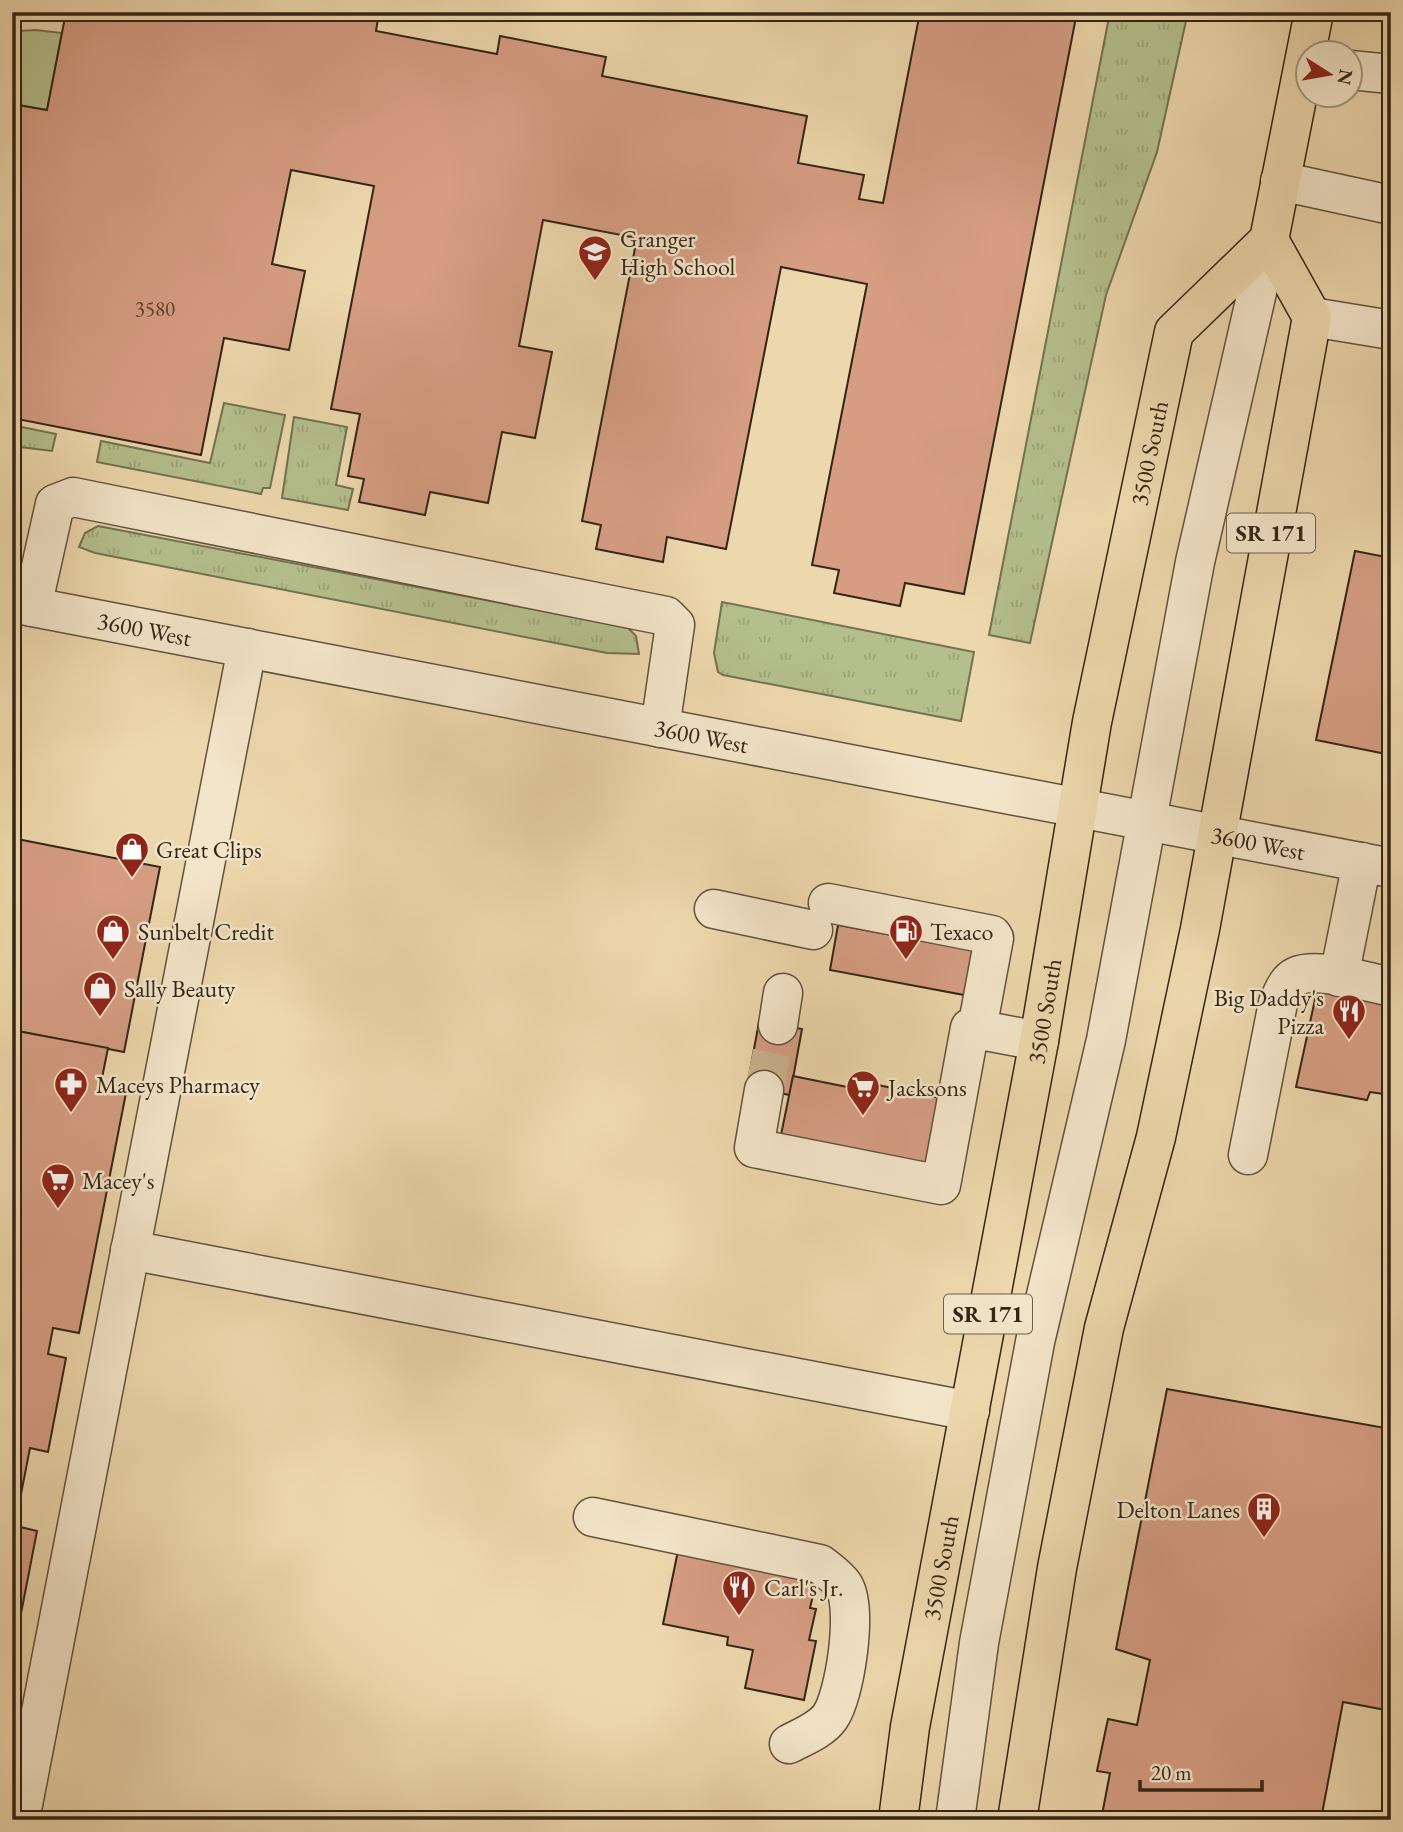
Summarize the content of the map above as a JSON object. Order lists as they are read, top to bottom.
{
  "streets": {
    "main road": ["3500 South", "SR 171"],
    "street": ["3600 West"]
  },
  "crossings": [
    ["3500 South", "3600 West"],
    ["SR 171", "3600 West"]
  ],
  "places": {
    "school or university": ["Granger High School"],
    "shop": ["Great Clips", "Sunbelt Credit", "Sally Beauty"],
    "fuel station": ["Texaco"],
    "restaurant": ["Big Daddy's Pizza", "Carl's Jr."],
    "pharmacy": ["Maceys Pharmacy"],
    "supermarket": ["Jacksons", "Macey's"],
    "building": ["Delton Lanes"]
  },
  "house_numbers": ["3580"],
  "scale_bar": "20 m",
  "north": "right"
}
